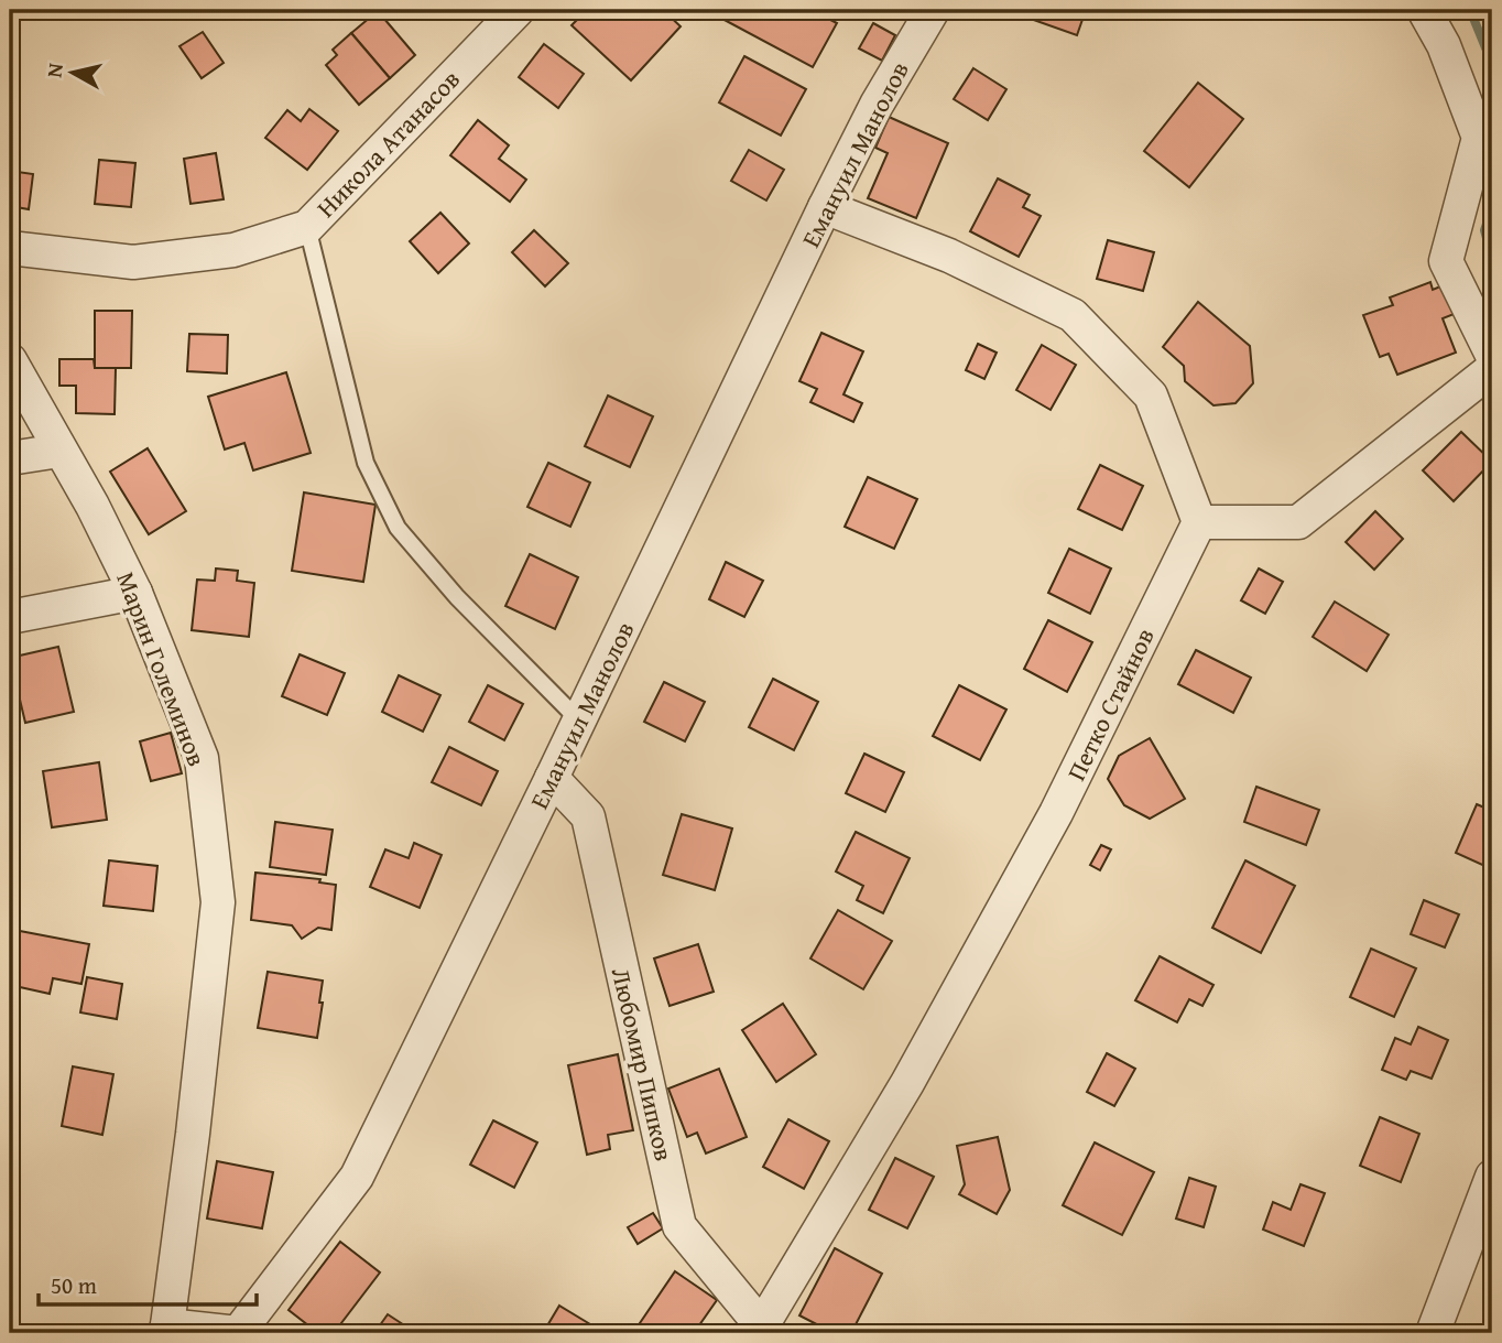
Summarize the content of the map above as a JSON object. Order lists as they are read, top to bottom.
{
  "streets": {
    "street": [
      "Никола Атанасов",
      "Емануил Манолов",
      "Марин Големинов",
      "Петко Стайнов",
      "Любомир Пипков"
    ]
  },
  "crossings": [
    ["Емануил Манолов", "Марин Големинов"],
    ["Емануил Манолов", "Любомир Пипков"],
    ["Петко Стайнов", "Любомир Пипков"]
  ],
  "scale_bar": "50 m",
  "north": "left"
}
